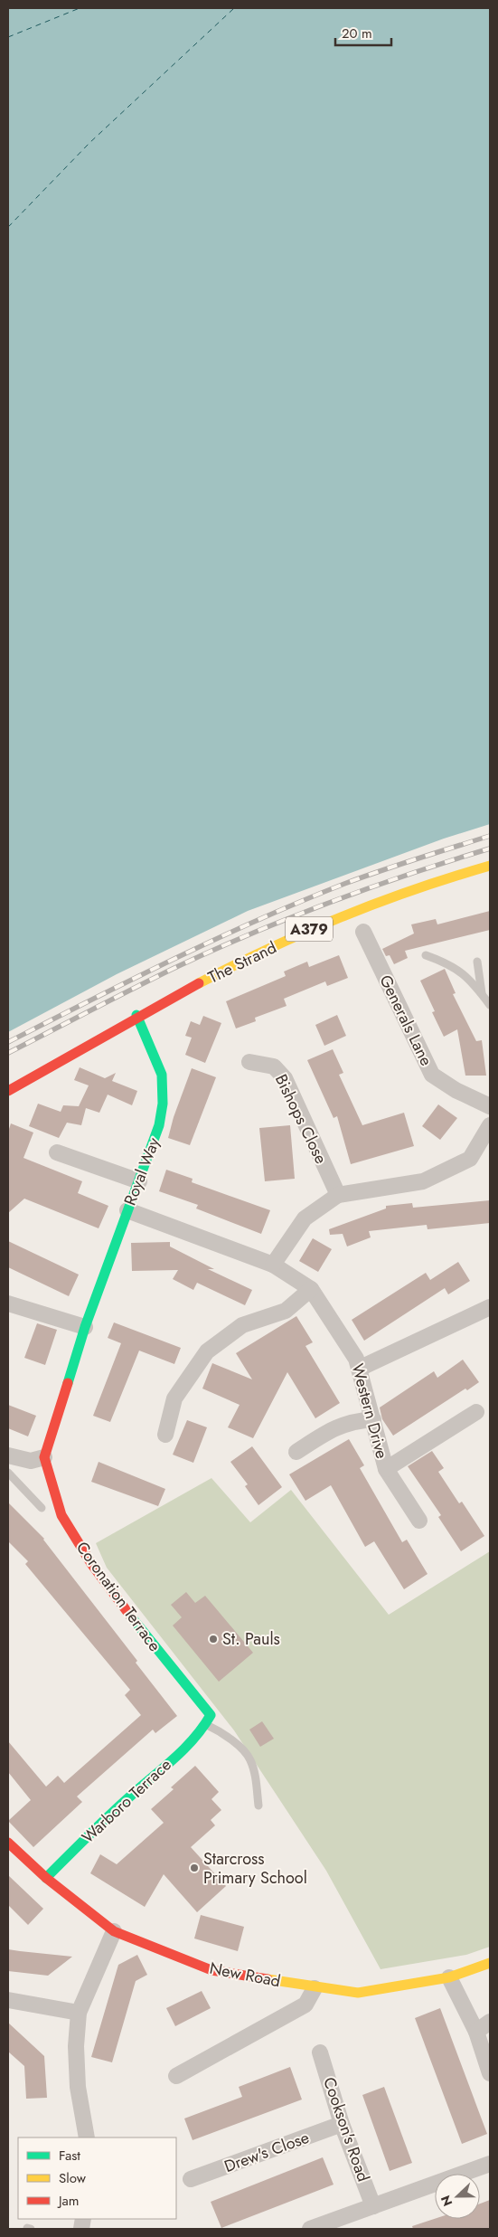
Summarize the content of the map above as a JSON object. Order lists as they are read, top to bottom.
{
  "streets": {
    "street": [
      "A379",
      "The Strand",
      "Generals Lane",
      "Bishops Close",
      "Royal Way",
      "Western Drive",
      "Coronation Terrace",
      "Warboro Terrace",
      "New Road",
      "Cookson's Road",
      "Drew's Close"
    ]
  },
  "crossings": [
    ["The Strand", "Royal Way"],
    ["Royal Way", "Western Drive"],
    ["Royal Way", "Coronation Terrace"],
    ["Coronation Terrace", "Warboro Terrace"],
    ["Warboro Terrace", "New Road"],
    ["Cookson's Road", "Drew's Close"]
  ],
  "places": ["St. Pauls", "Starcross Primary School"],
  "legend": ["Fast", "Slow", "Jam"],
  "scale_bar": "20 m",
  "north": "left"
}
